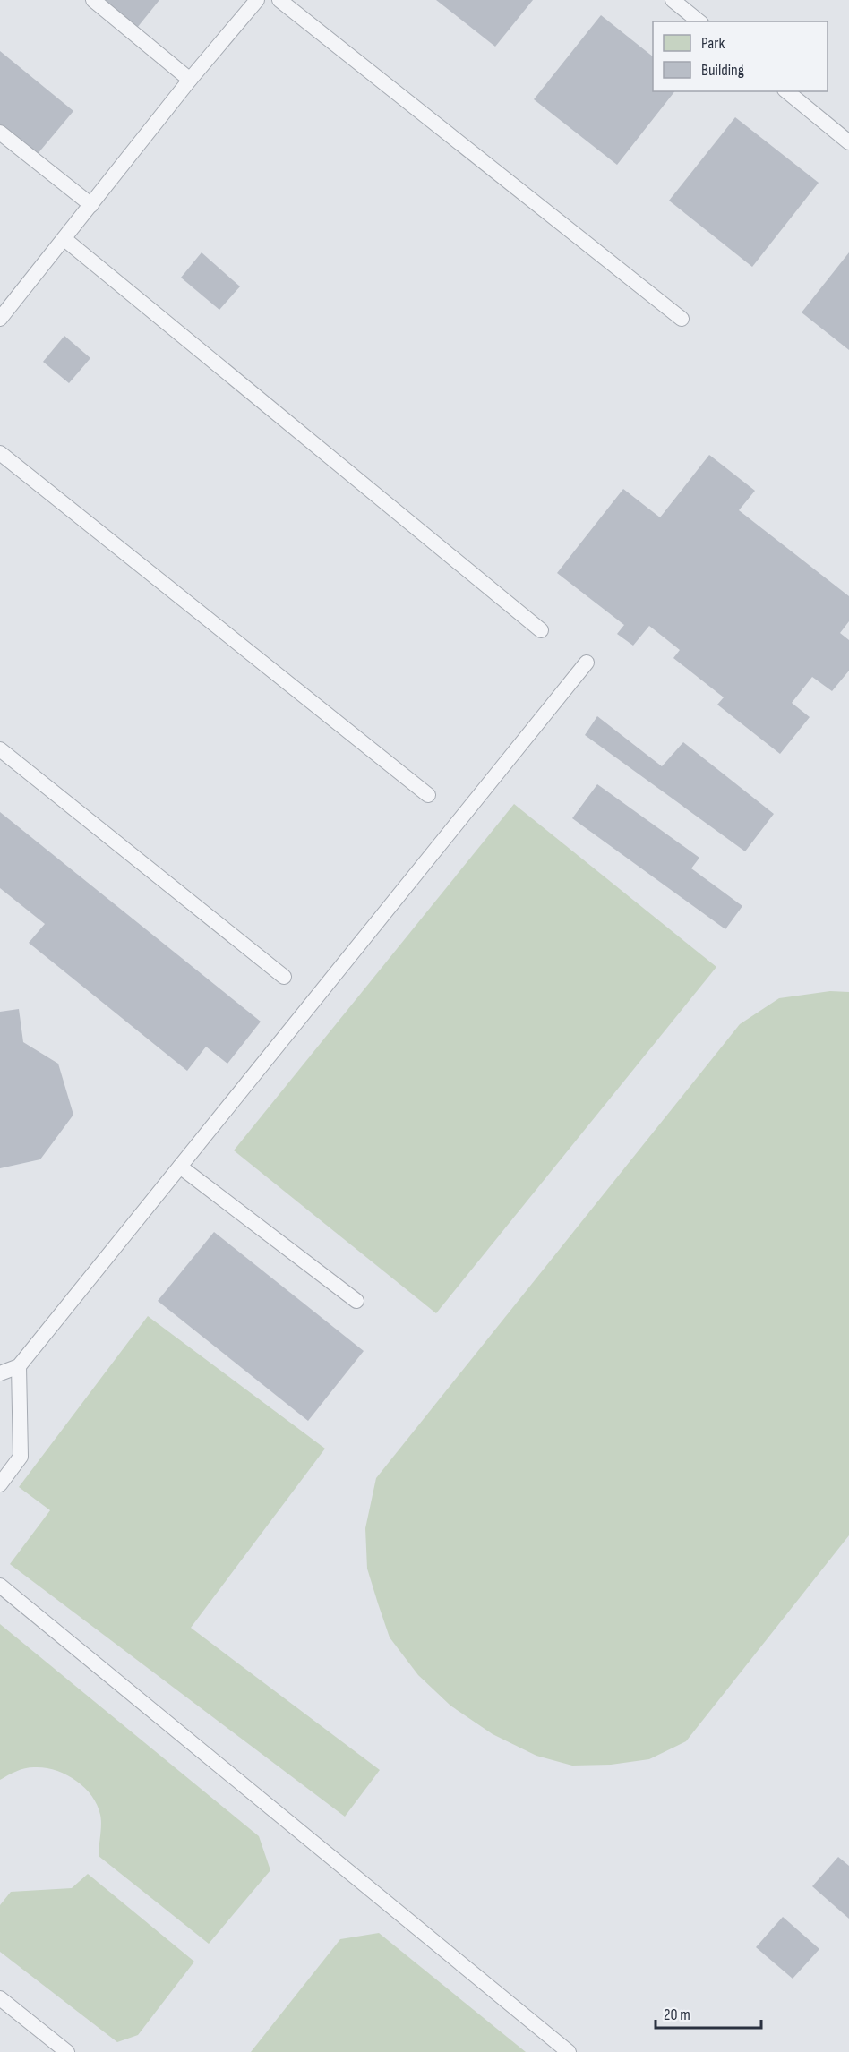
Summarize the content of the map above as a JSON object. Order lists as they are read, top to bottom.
{
  "legend": ["Park", "Building"],
  "scale_bar": "20 m"
}
